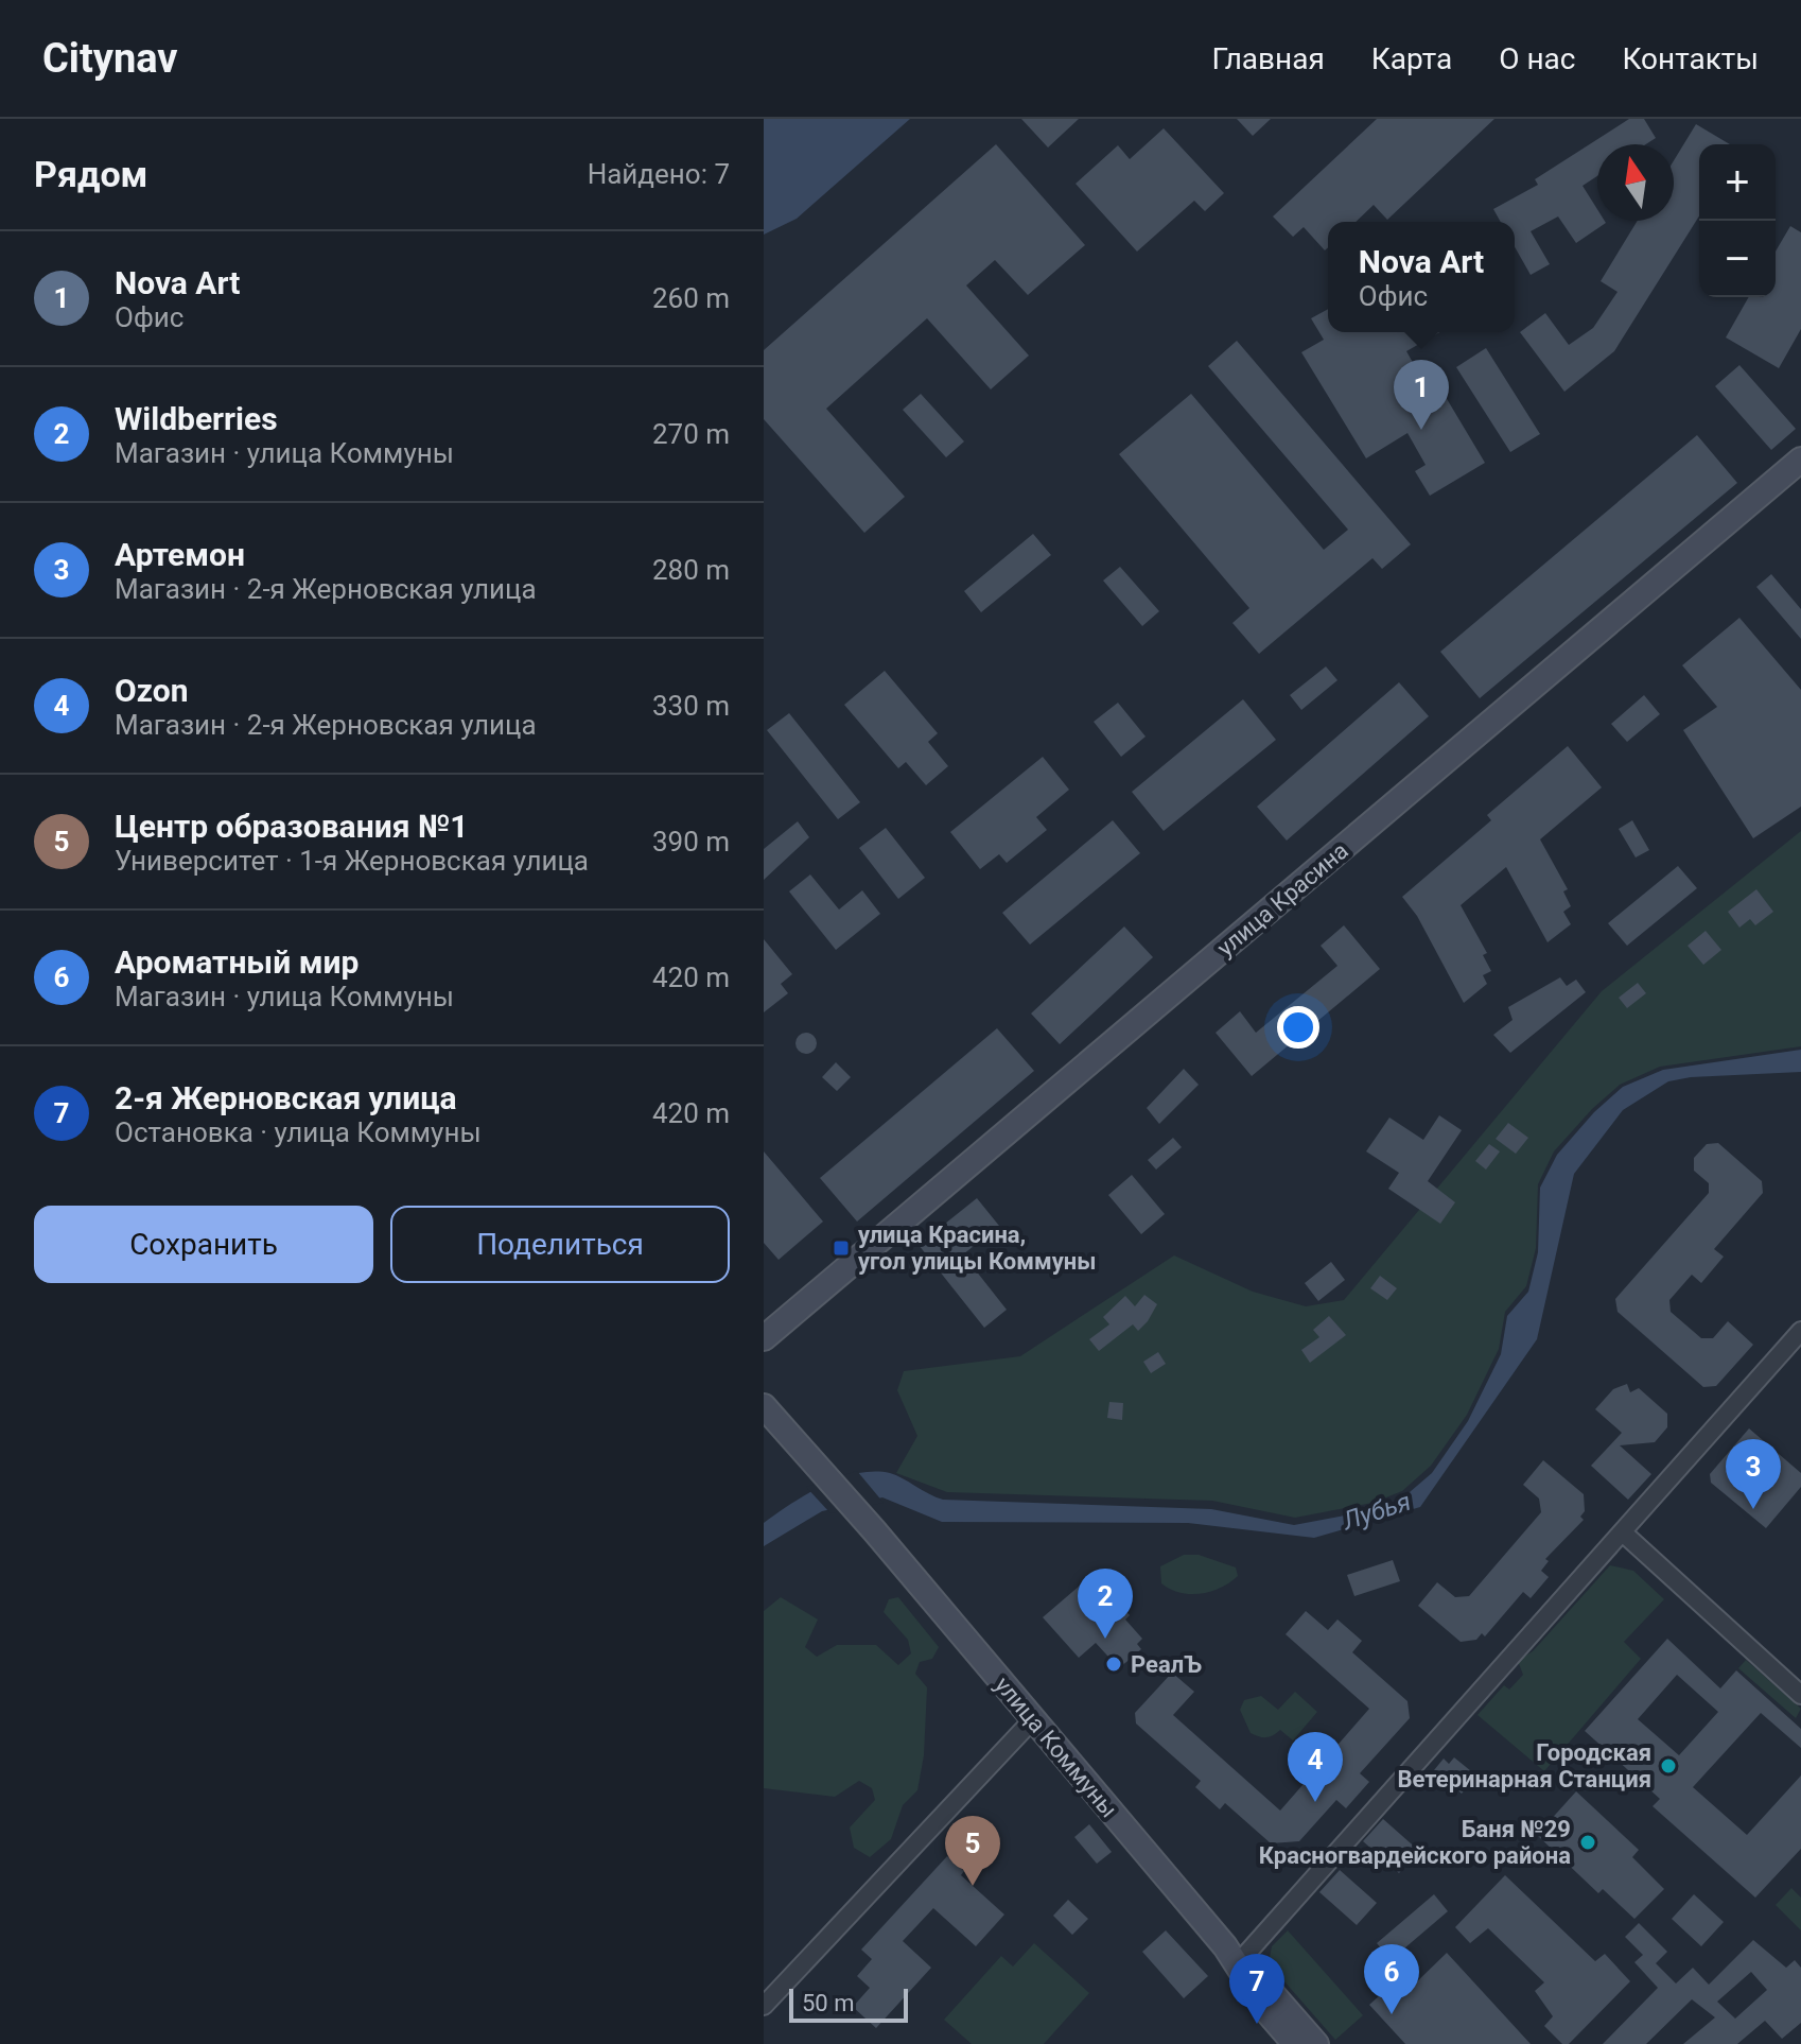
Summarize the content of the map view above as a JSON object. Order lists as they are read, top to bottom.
{
  "streets": {
    "main road": ["улица Красина", "улица Коммуны"]
  },
  "water": ["Лубья"],
  "places": {
    "transit": ["улица Красина, угол улицы Коммуны"],
    "other": ["РеалЪ", "Городская Ветеринарная Станция", "Баня №29 Красногвардейского района"]
  },
  "scale_bar": "50 m",
  "north": "top",
  "page": {
    "header": "Citynav",
    "nav": [
      "Главная",
      "Карта",
      "О нас",
      "Контакты"
    ],
    "heading": ["Рядом", "Найдено: 7"],
    "map_buttons": ["+", "−"],
    "popup": ["Nova Art", "Офис"],
    "list": [
      {
        "mark": "1",
        "name": "Nova Art",
        "note": "Офис",
        "value": "260 m"
      },
      {
        "mark": "2",
        "name": "Wildberries",
        "note": "Магазин · улица Коммуны",
        "value": "270 m"
      },
      {
        "mark": "3",
        "name": "Артемон",
        "note": "Магазин · 2-я Жерновская улица",
        "value": "280 m"
      },
      {
        "mark": "4",
        "name": "Ozon",
        "note": "Магазин · 2-я Жерновская улица",
        "value": "330 m"
      },
      {
        "mark": "5",
        "name": "Центр образования №1",
        "note": "Университет · 1-я Жерновская улица",
        "value": "390 m"
      },
      {
        "mark": "6",
        "name": "Ароматный мир",
        "note": "Магазин · улица Коммуны",
        "value": "420 m"
      },
      {
        "mark": "7",
        "name": "2-я Жерновская улица",
        "note": "Остановка · улица Коммуны",
        "value": "420 m"
      }
    ],
    "pins": [
      "1",
      "3",
      "2",
      "4",
      "5",
      "6",
      "7"
    ],
    "buttons": ["Сохранить", "Поделиться"],
    "scale": "50 m"
  }
}
